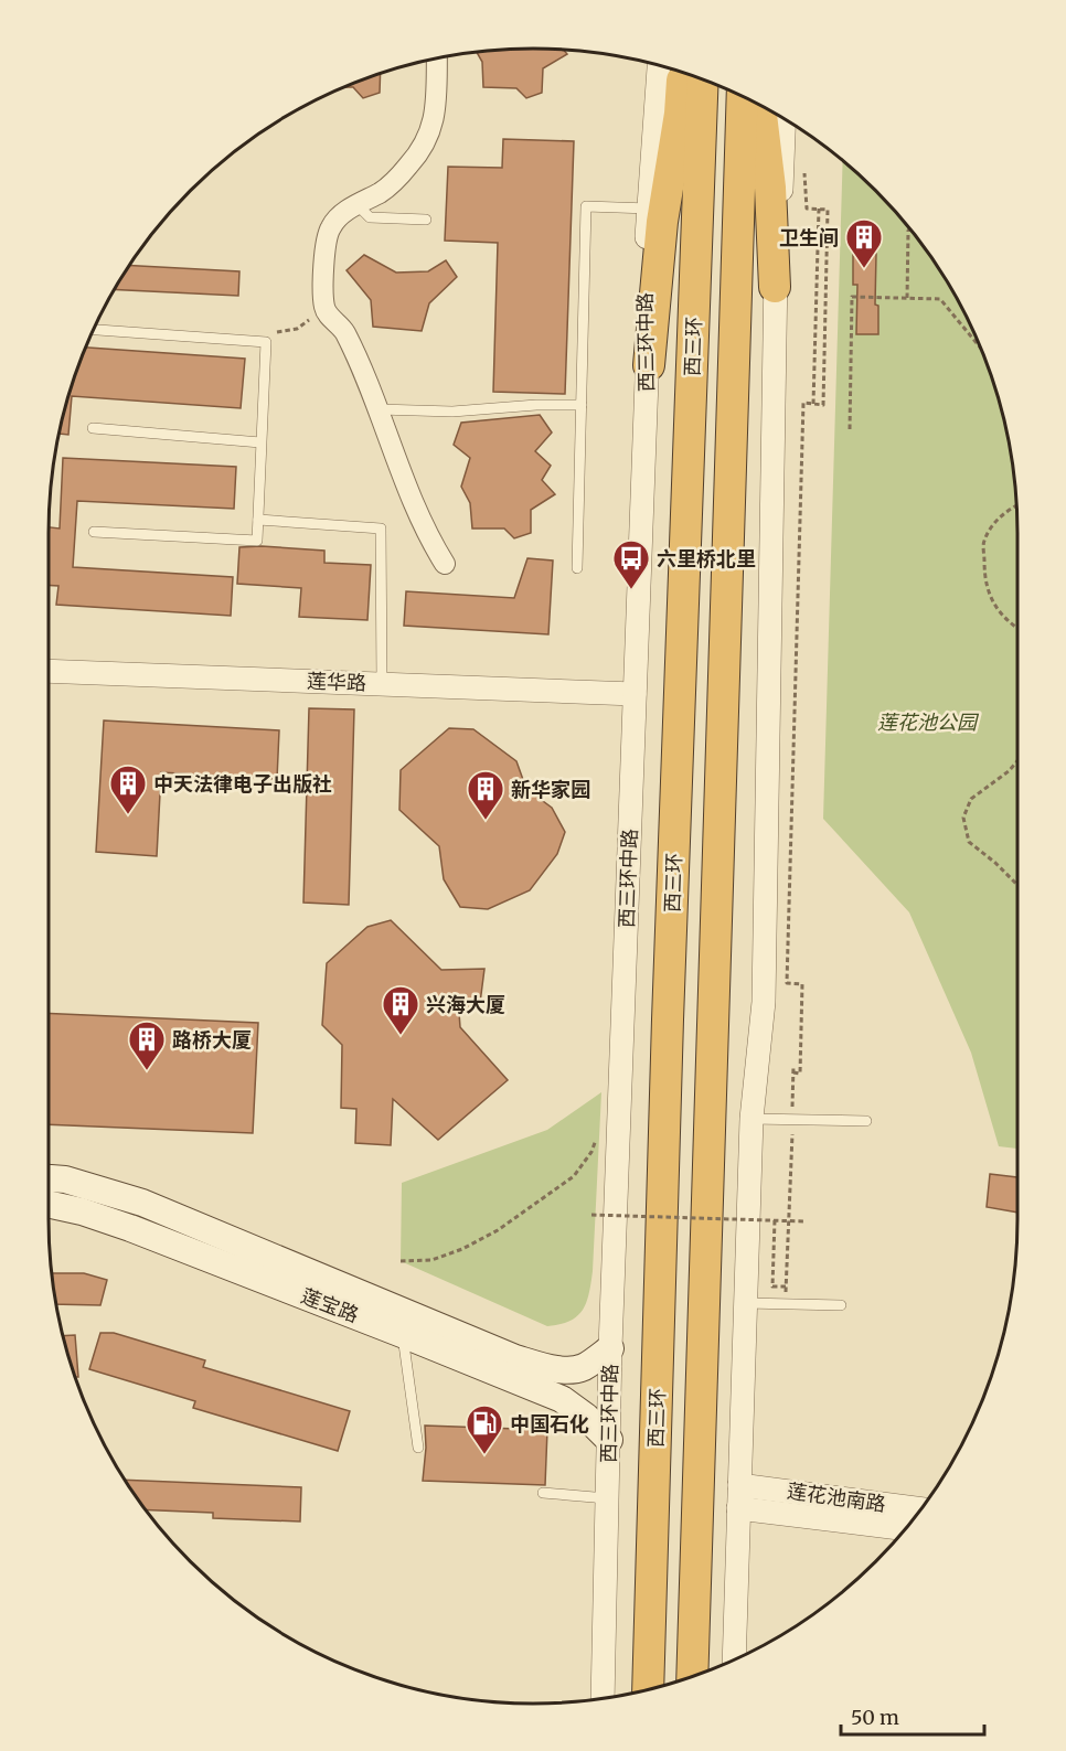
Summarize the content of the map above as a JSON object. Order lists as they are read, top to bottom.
{
  "streets": {
    "highway": ["西三环"],
    "main road": ["莲宝路"],
    "street": ["西三环中路", "莲华路", "莲花池南路"]
  },
  "crossings": [
    ["西三环中路", "莲华路"],
    ["西三环中路", "莲宝路"]
  ],
  "parks": ["莲花池公园"],
  "places": {
    "building": [
      "卫生间",
      "中天法律电子出版社",
      "新华家园",
      "兴海大厦",
      "路桥大厦"
    ],
    "bus stop": ["六里桥北里"],
    "fuel station": ["中国石化"]
  },
  "scale_bar": "50 m"
}
